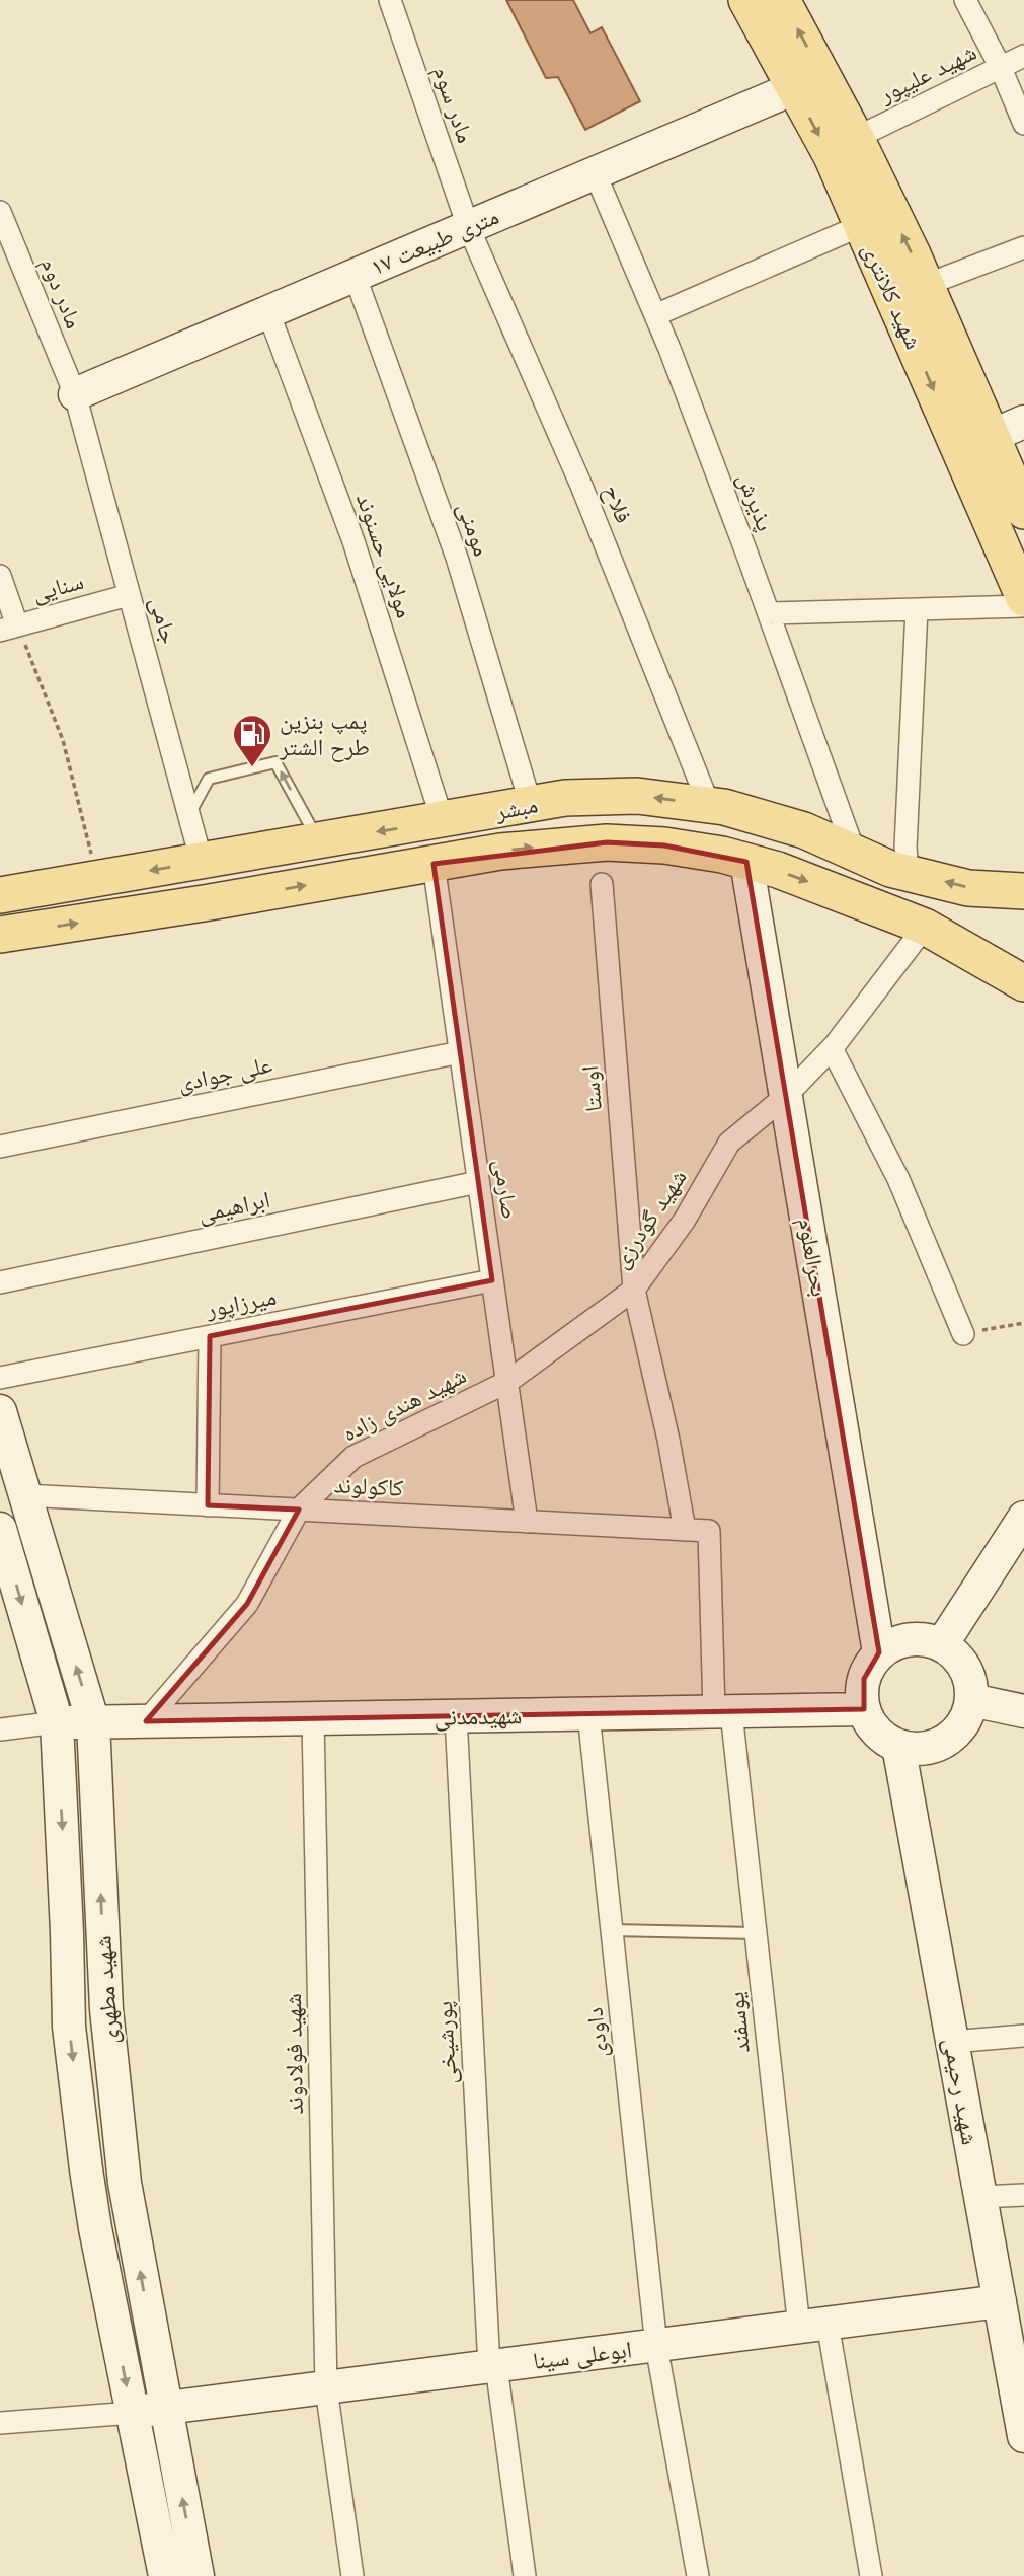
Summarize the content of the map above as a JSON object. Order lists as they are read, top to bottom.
{
  "streets": {
    "main road": [
      "۱۷ متری طبیعت",
      "شهید کلانتری",
      "مبشر",
      "بحرالعلوم",
      "شهیدمدنی",
      "شهید مطهری",
      "شهید رحیمی",
      "ابوعلی سینا"
    ],
    "street": [
      "شهید علیپور",
      "مادر سوم",
      "مادر دوم",
      "پذیرش",
      "فلاح",
      "مومنی",
      "مولایی حسنوند",
      "سنایی",
      "جامی",
      "علی جوادی",
      "اوستا",
      "صارمی",
      "ابراهیمی",
      "شهید گودرزی",
      "میرزاپور",
      "شهید هندی زاده",
      "کاکولوند",
      "یوسفند",
      "داودی",
      "پورشیخی",
      "شهید فولادوند"
    ]
  },
  "crossings": [
    ["شهید علیپور", "شهید کلانتری"],
    ["مادر سوم", "۱۷ متری طبیعت"],
    ["مادر سوم", "فلاح"],
    ["۱۷ متری طبیعت", "مادر دوم"],
    ["۱۷ متری طبیعت", "شهید کلانتری"],
    ["۱۷ متری طبیعت", "پذیرش"],
    ["۱۷ متری طبیعت", "فلاح"],
    ["۱۷ متری طبیعت", "مومنی"],
    ["۱۷ متری طبیعت", "مولایی حسنوند"],
    ["۱۷ متری طبیعت", "جامی"],
    ["مادر دوم", "جامی"],
    ["پذیرش", "مبشر"],
    ["فلاح", "مبشر"],
    ["مومنی", "مبشر"],
    ["مولایی حسنوند", "مبشر"],
    ["سنایی", "جامی"],
    ["جامی", "مبشر"],
    ["علی جوادی", "صارمی"],
    ["اوستا", "شهید گودرزی"],
    ["اوستا", "کاکولوند"],
    ["صارمی", "ابراهیمی"],
    ["صارمی", "شهید گودرزی"],
    ["صارمی", "میرزاپور"],
    ["صارمی", "شهید هندی زاده"],
    ["صارمی", "کاکولوند"],
    ["شهید گودرزی", "بحرالعلوم"],
    ["شهید گودرزی", "شهید هندی زاده"],
    ["بحرالعلوم", "شهیدمدنی"],
    ["بحرالعلوم", "شهید رحیمی"],
    ["شهید هندی زاده", "کاکولوند"],
    ["شهید هندی زاده", "شهیدمدنی"],
    ["کاکولوند", "شهید مطهری"],
    ["کاکولوند", "یوسفند"],
    ["شهیدمدنی", "شهید مطهری"],
    ["شهیدمدنی", "یوسفند"],
    ["شهیدمدنی", "داودی"],
    ["شهیدمدنی", "پورشیخی"],
    ["شهیدمدنی", "شهید فولادوند"],
    ["شهیدمدنی", "شهید رحیمی"],
    ["شهید مطهری", "ابوعلی سینا"],
    ["یوسفند", "ابوعلی سینا"],
    ["داودی", "ابوعلی سینا"],
    ["پورشیخی", "ابوعلی سینا"],
    ["شهید فولادوند", "ابوعلی سینا"],
    ["شهید رحیمی", "ابوعلی سینا"]
  ],
  "places": {
    "fuel station": ["پمپ بنزین طرح الشتر"]
  }
}
